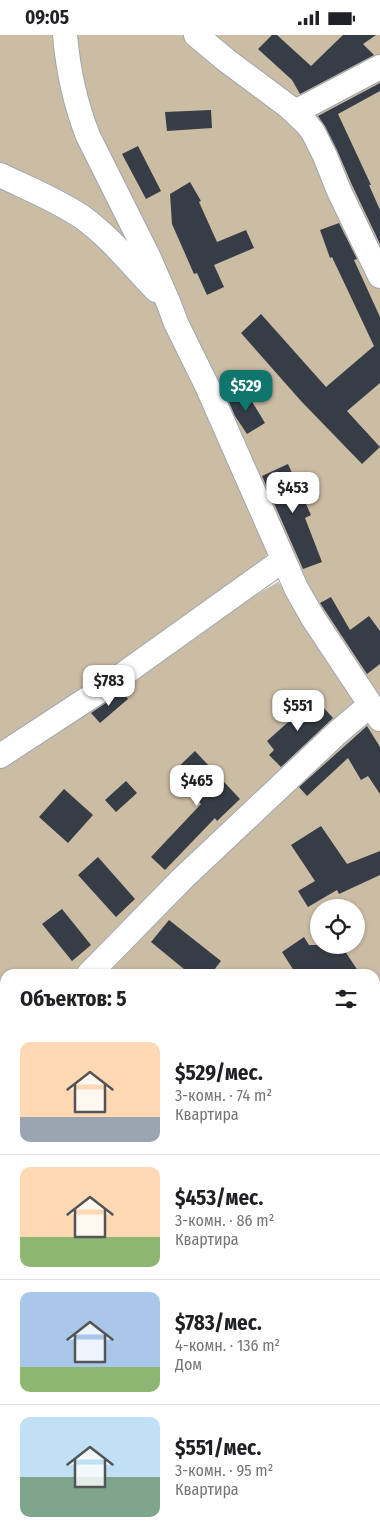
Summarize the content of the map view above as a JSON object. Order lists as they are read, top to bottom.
{
  "page": {
    "status": "09:05",
    "price": [
      "$529",
      "$453",
      "$783",
      "$551",
      "$465"
    ],
    "heading": "Объектов: 5",
    "list": [
      {
        "name": "$529/мес.",
        "note": "3-комн. · 74 m² · Квартира"
      },
      {
        "name": "$453/мес.",
        "note": "3-комн. · 86 m² · Квартира"
      },
      {
        "name": "$783/мес.",
        "note": "4-комн. · 136 m² · Дом"
      },
      {
        "name": "$551/мес.",
        "note": "3-комн. · 95 m² · Квартира"
      }
    ]
  }
}
